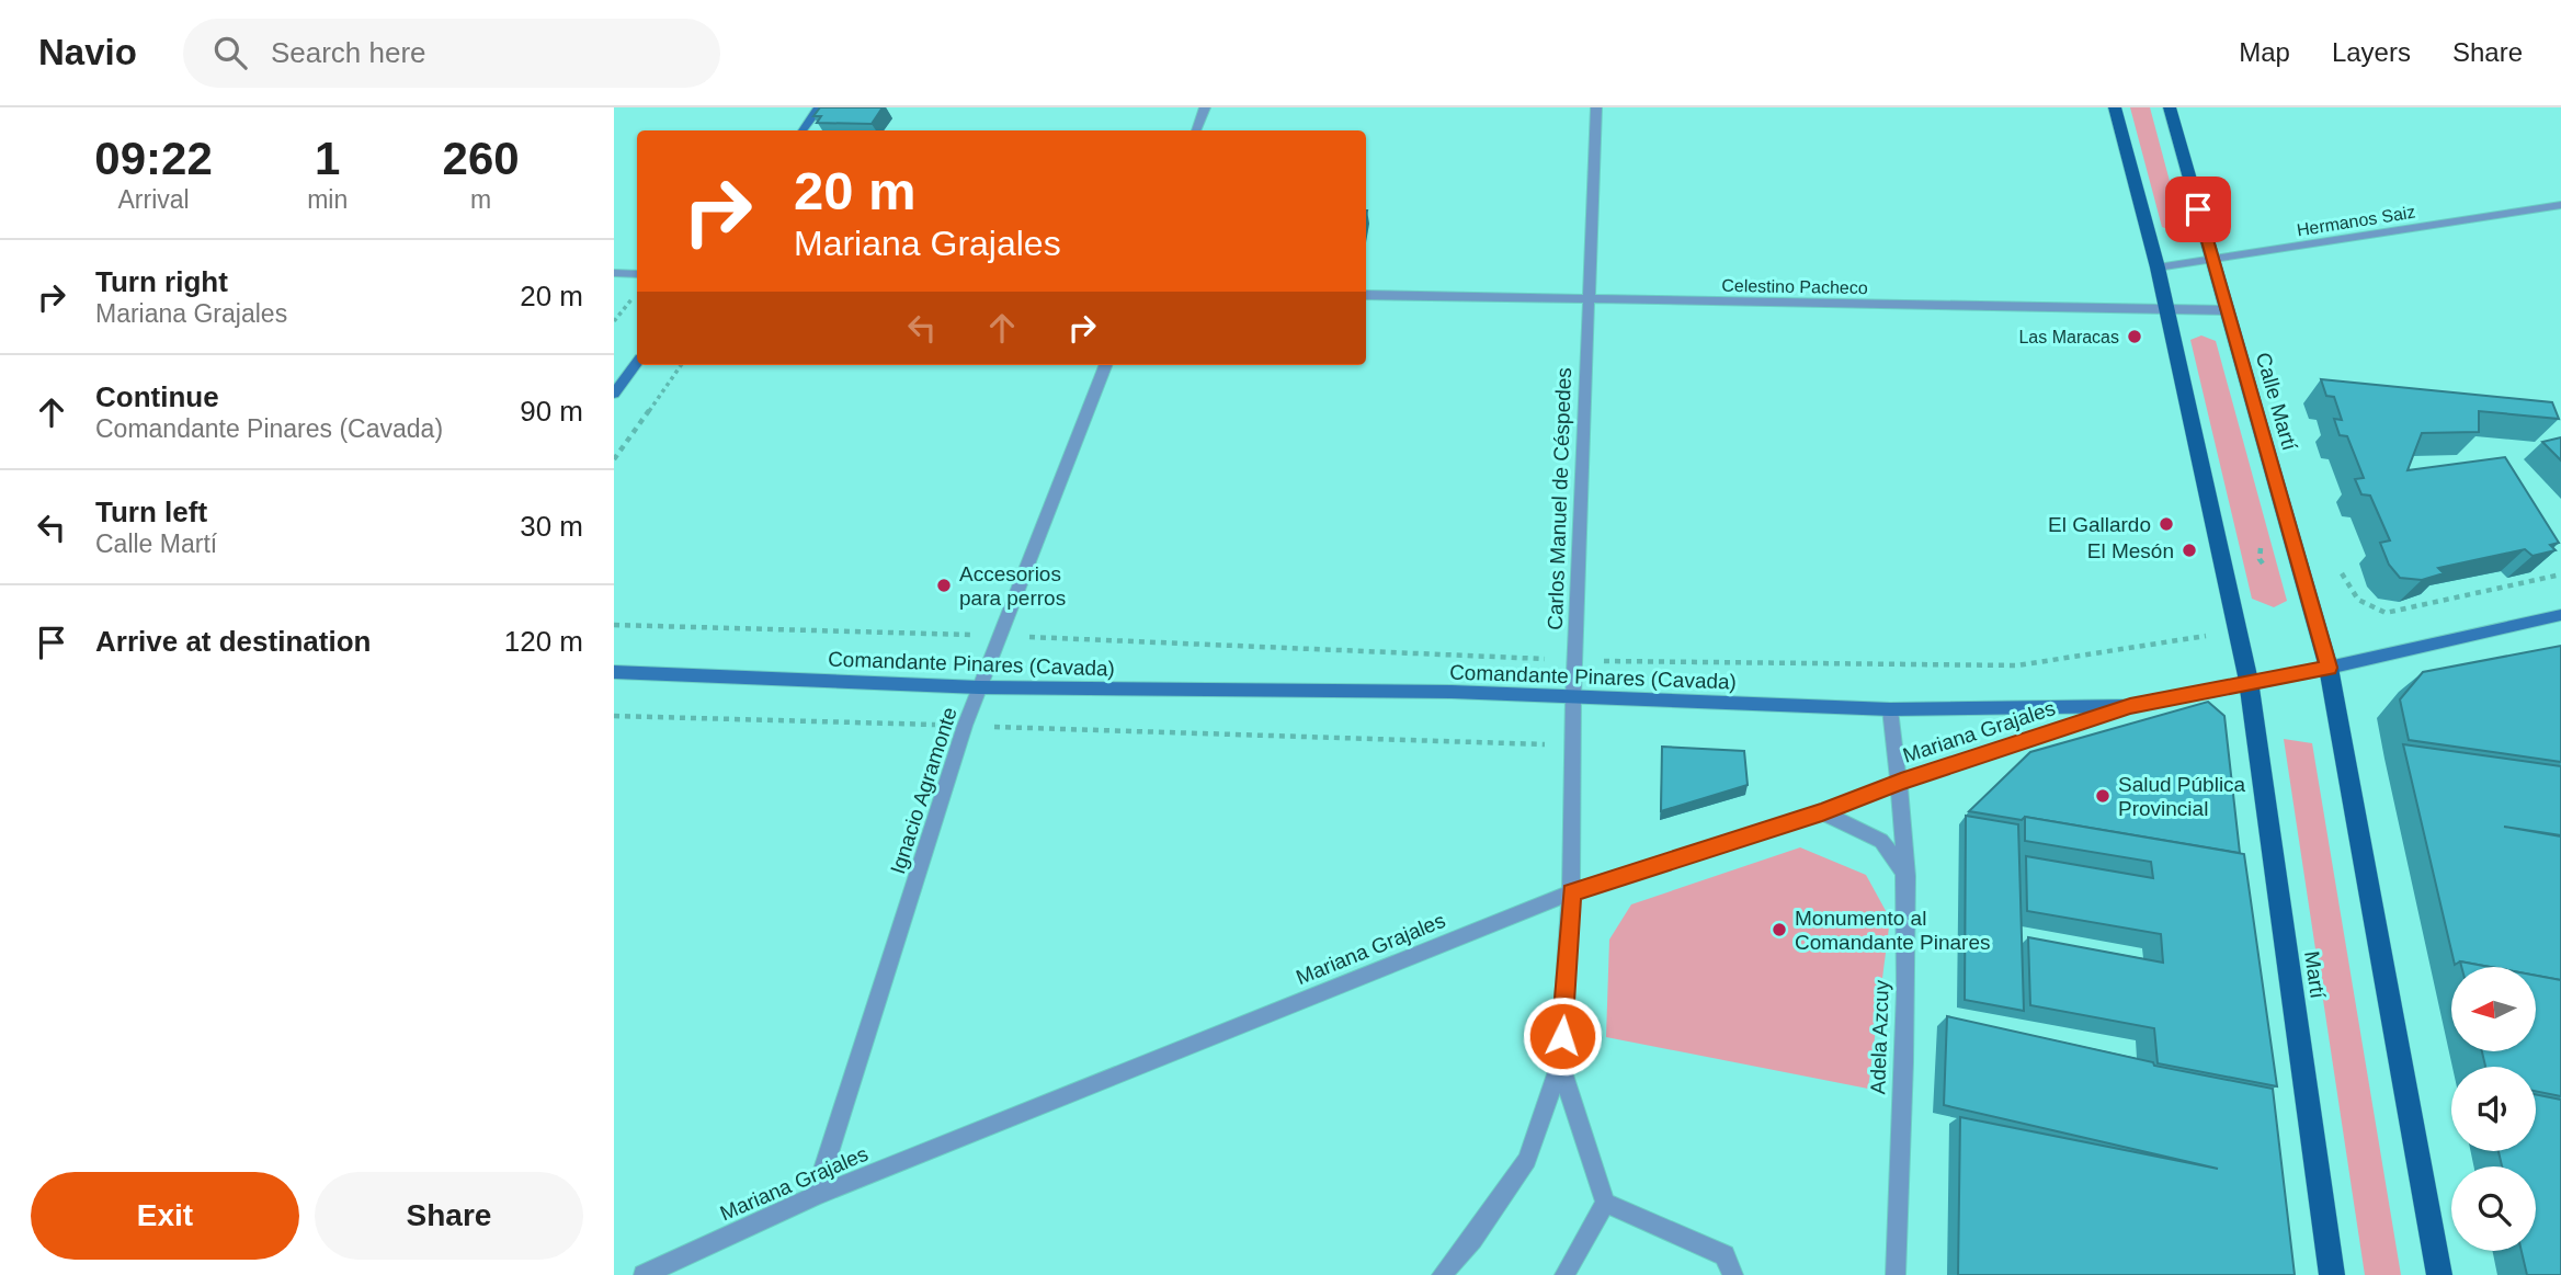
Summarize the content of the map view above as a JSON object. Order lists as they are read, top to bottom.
{
  "streets": {
    "main road": ["Calle Martí", "Comandante Pinares (Cavada)", "Martí"],
    "street": [
      "Hermanos Saiz",
      "Celestino Pacheco",
      "Carlos Manuel de Céspedes",
      "Mariana Grajales",
      "Ignacio Agramonte",
      "Adela Azcuy"
    ]
  },
  "crossings": [
    ["Hermanos Saiz", "Calle Martí"],
    ["Celestino Pacheco", "Calle Martí"],
    ["Celestino Pacheco", "Carlos Manuel de Céspedes"],
    ["Calle Martí", "Comandante Pinares (Cavada)"],
    ["Carlos Manuel de Céspedes", "Comandante Pinares (Cavada)"],
    ["Carlos Manuel de Céspedes", "Mariana Grajales"],
    ["Comandante Pinares (Cavada)", "Mariana Grajales"],
    ["Comandante Pinares (Cavada)", "Ignacio Agramonte"],
    ["Comandante Pinares (Cavada)", "Martí"],
    ["Comandante Pinares (Cavada)", "Adela Azcuy"],
    ["Mariana Grajales", "Ignacio Agramonte"],
    ["Mariana Grajales", "Adela Azcuy"]
  ],
  "places": [
    "Las Maracas",
    "El Gallardo",
    "El Mesón",
    "Accesorios para perros",
    "Salud Pública Provincial",
    "Monumento al Comandante Pinares"
  ],
  "north": "left",
  "page": {
    "header": "Navio",
    "search": "Search here",
    "nav": ["Map", "Layers", "Share"],
    "eta": [
      "09:22",
      "Arrival",
      "1",
      "min",
      "260",
      "m"
    ],
    "turn": ["20 m", "Mariana Grajales"],
    "list": [
      {
        "name": "Turn right",
        "note": "Mariana Grajales",
        "value": "20 m"
      },
      {
        "name": "Continue",
        "note": "Comandante Pinares (Cavada)",
        "value": "90 m"
      },
      {
        "name": "Turn left",
        "note": "Calle Martí",
        "value": "30 m"
      },
      {
        "name": "Arrive at destination",
        "value": "120 m"
      }
    ],
    "buttons": ["Exit", "Share"]
  }
}
